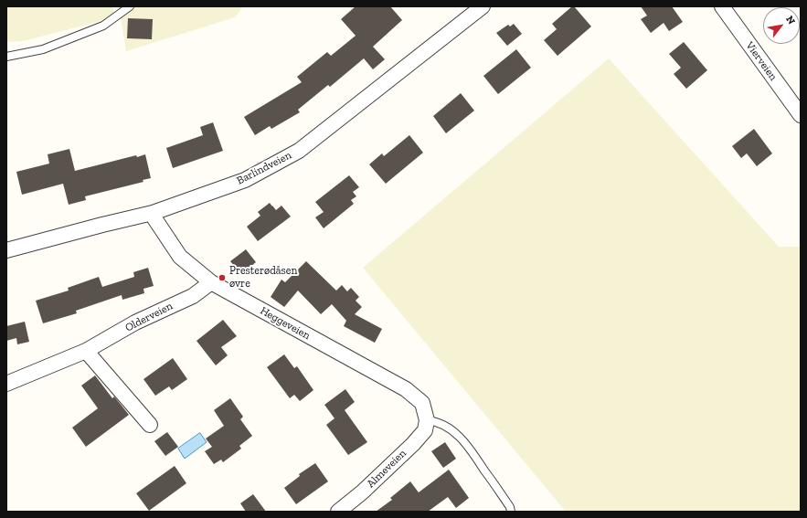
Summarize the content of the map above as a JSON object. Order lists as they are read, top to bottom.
{
  "streets": {
    "street": [
      "Vierveien",
      "Barlindveien",
      "Olderveien",
      "Heggeveien",
      "Almeveien"
    ]
  },
  "crossings": [
    ["Barlindveien", "Heggeveien"],
    ["Olderveien", "Heggeveien"],
    ["Heggeveien", "Almeveien"]
  ],
  "places": ["Presterødåsen øvre"],
  "north": "top right"
}
